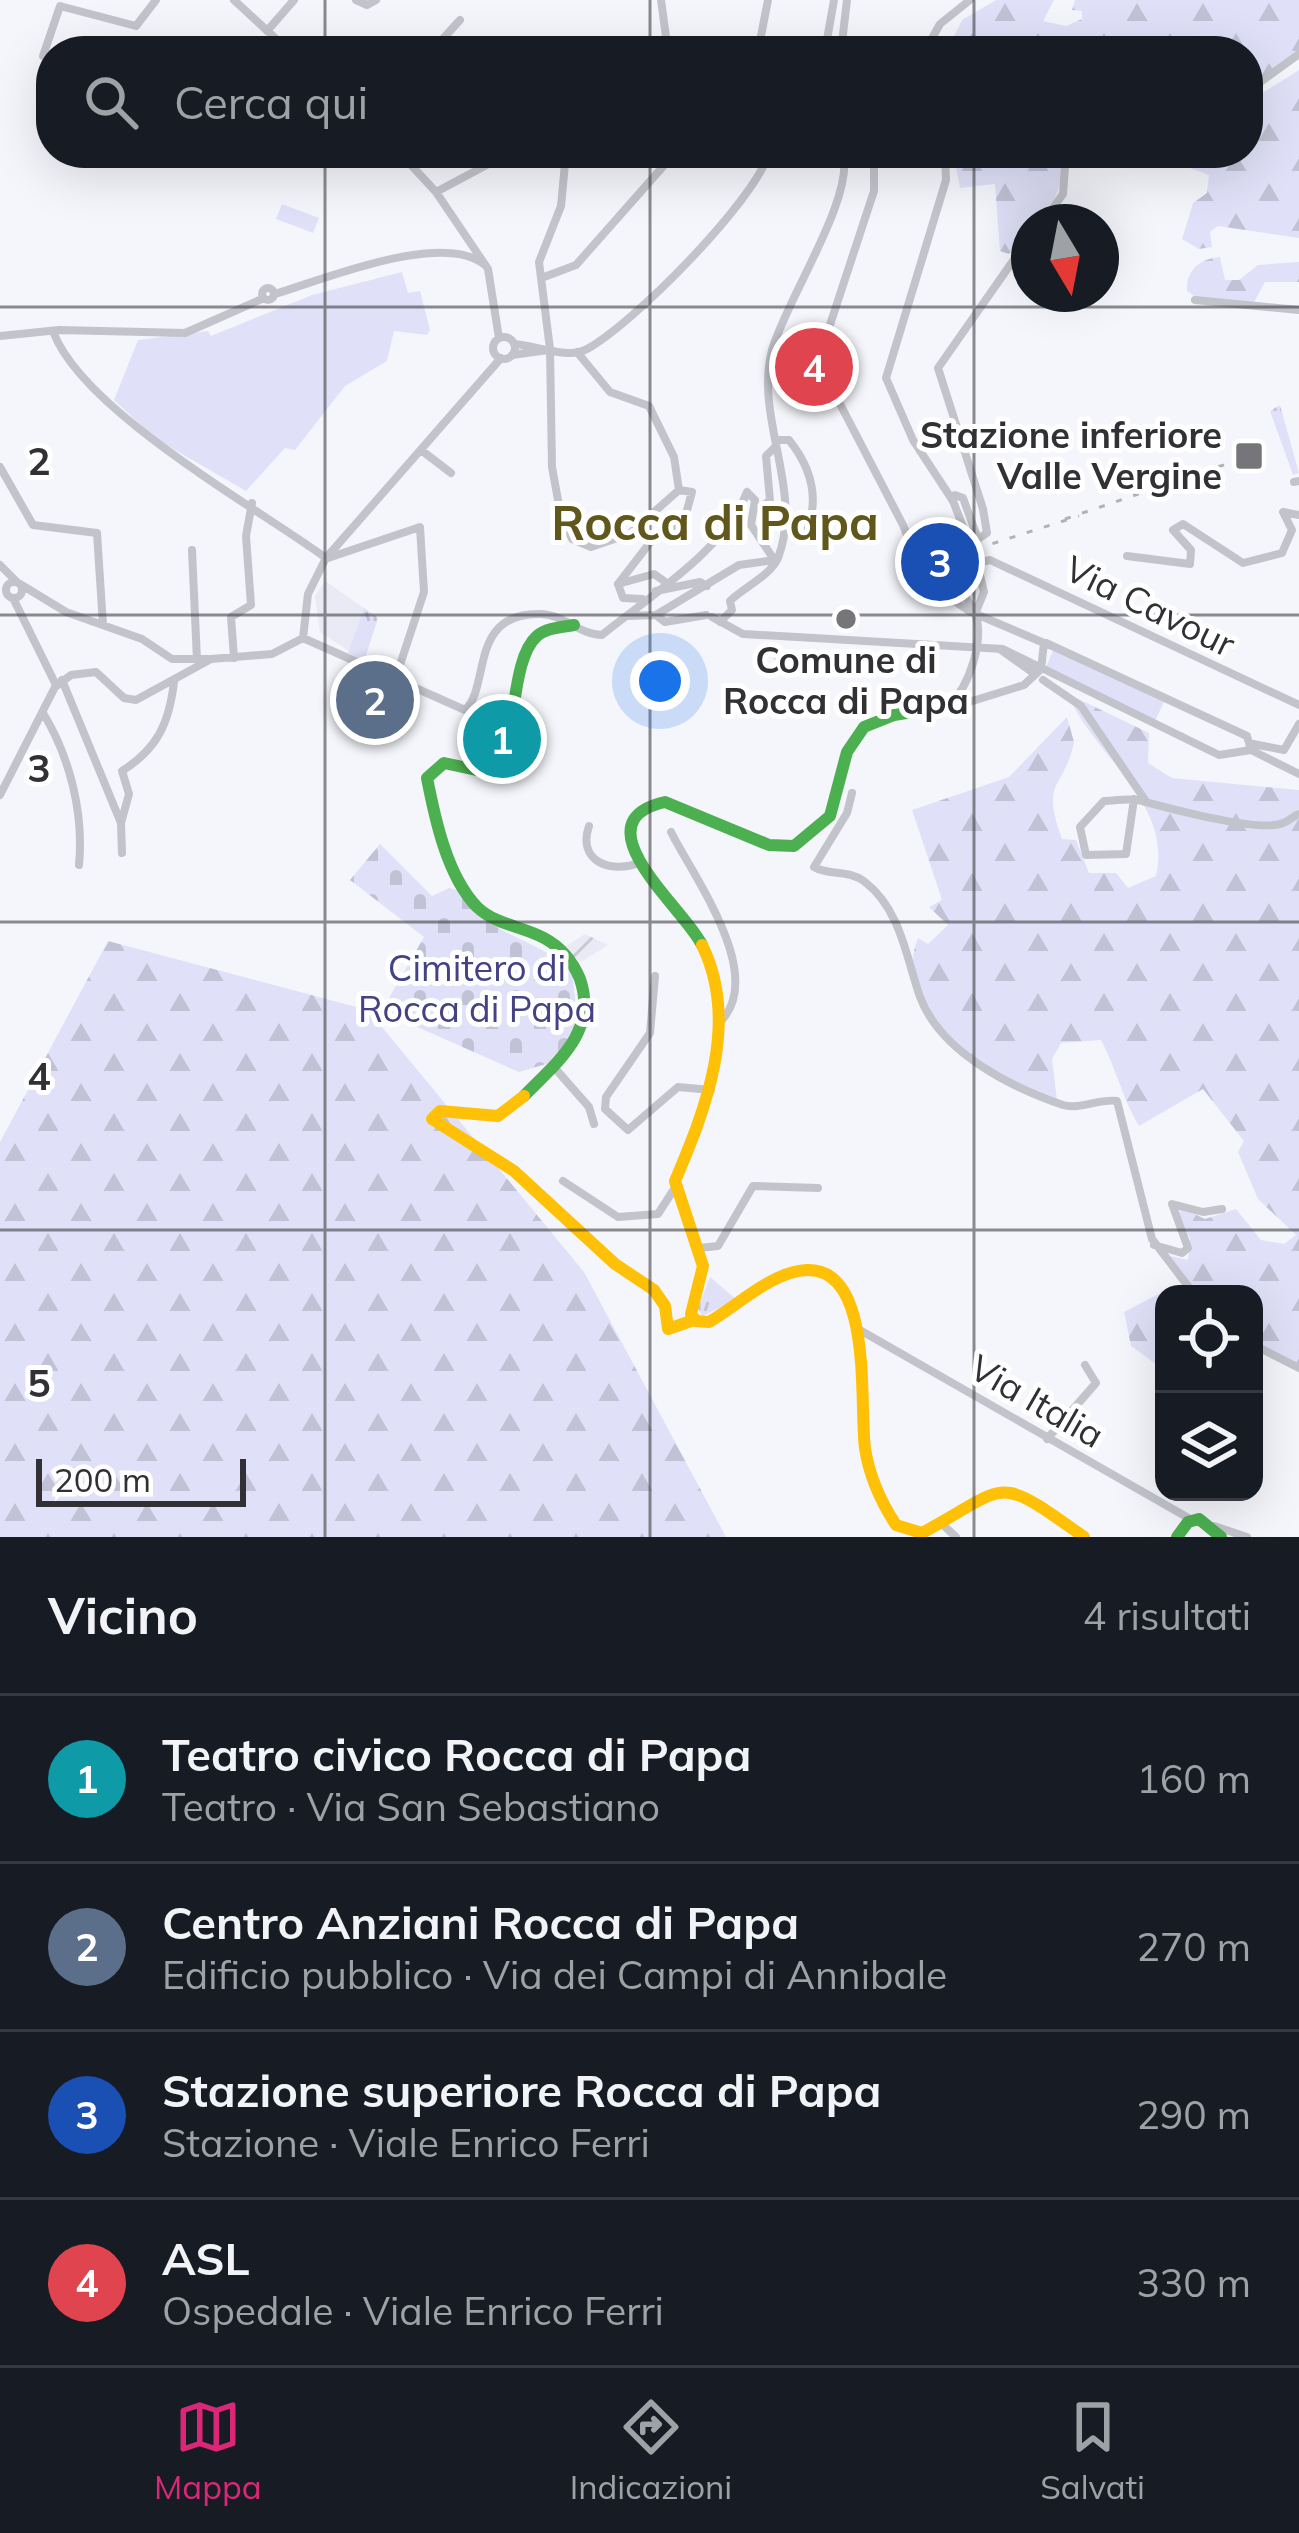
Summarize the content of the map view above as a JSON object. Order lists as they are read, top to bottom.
{
  "streets": {
    "street": ["Via Cavour", "Via Italia"]
  },
  "districts": ["Rocca di Papa"],
  "parks": ["Cimitero di Rocca di Papa"],
  "places": {
    "transit": ["Stazione inferiore Valle Vergine"],
    "other": ["Comune di Rocca di Papa"]
  },
  "scale_bar": "200 m",
  "north": "bottom",
  "page": {
    "search": "Cerca qui",
    "pins": [
      "4",
      "3",
      "2",
      "1"
    ],
    "scale": "200 m",
    "heading": ["Vicino", "4 risultati"],
    "list": [
      {
        "mark": "1",
        "name": "Teatro civico Rocca di Papa",
        "note": "Teatro · Via San Sebastiano",
        "value": "160 m"
      },
      {
        "mark": "2",
        "name": "Centro Anziani Rocca di Papa",
        "note": "Edificio pubblico · Via dei Campi di Annibale",
        "value": "270 m"
      },
      {
        "mark": "3",
        "name": "Stazione superiore Rocca di Papa",
        "note": "Stazione · Viale Enrico Ferri",
        "value": "290 m"
      },
      {
        "mark": "4",
        "name": "ASL",
        "note": "Ospedale · Viale Enrico Ferri",
        "value": "330 m"
      }
    ],
    "nav": ["Mappa", "Indicazioni", "Salvati"]
  },
  "grid": {
    "rows": [
      "2",
      "3",
      "4",
      "5"
    ]
  }
}
